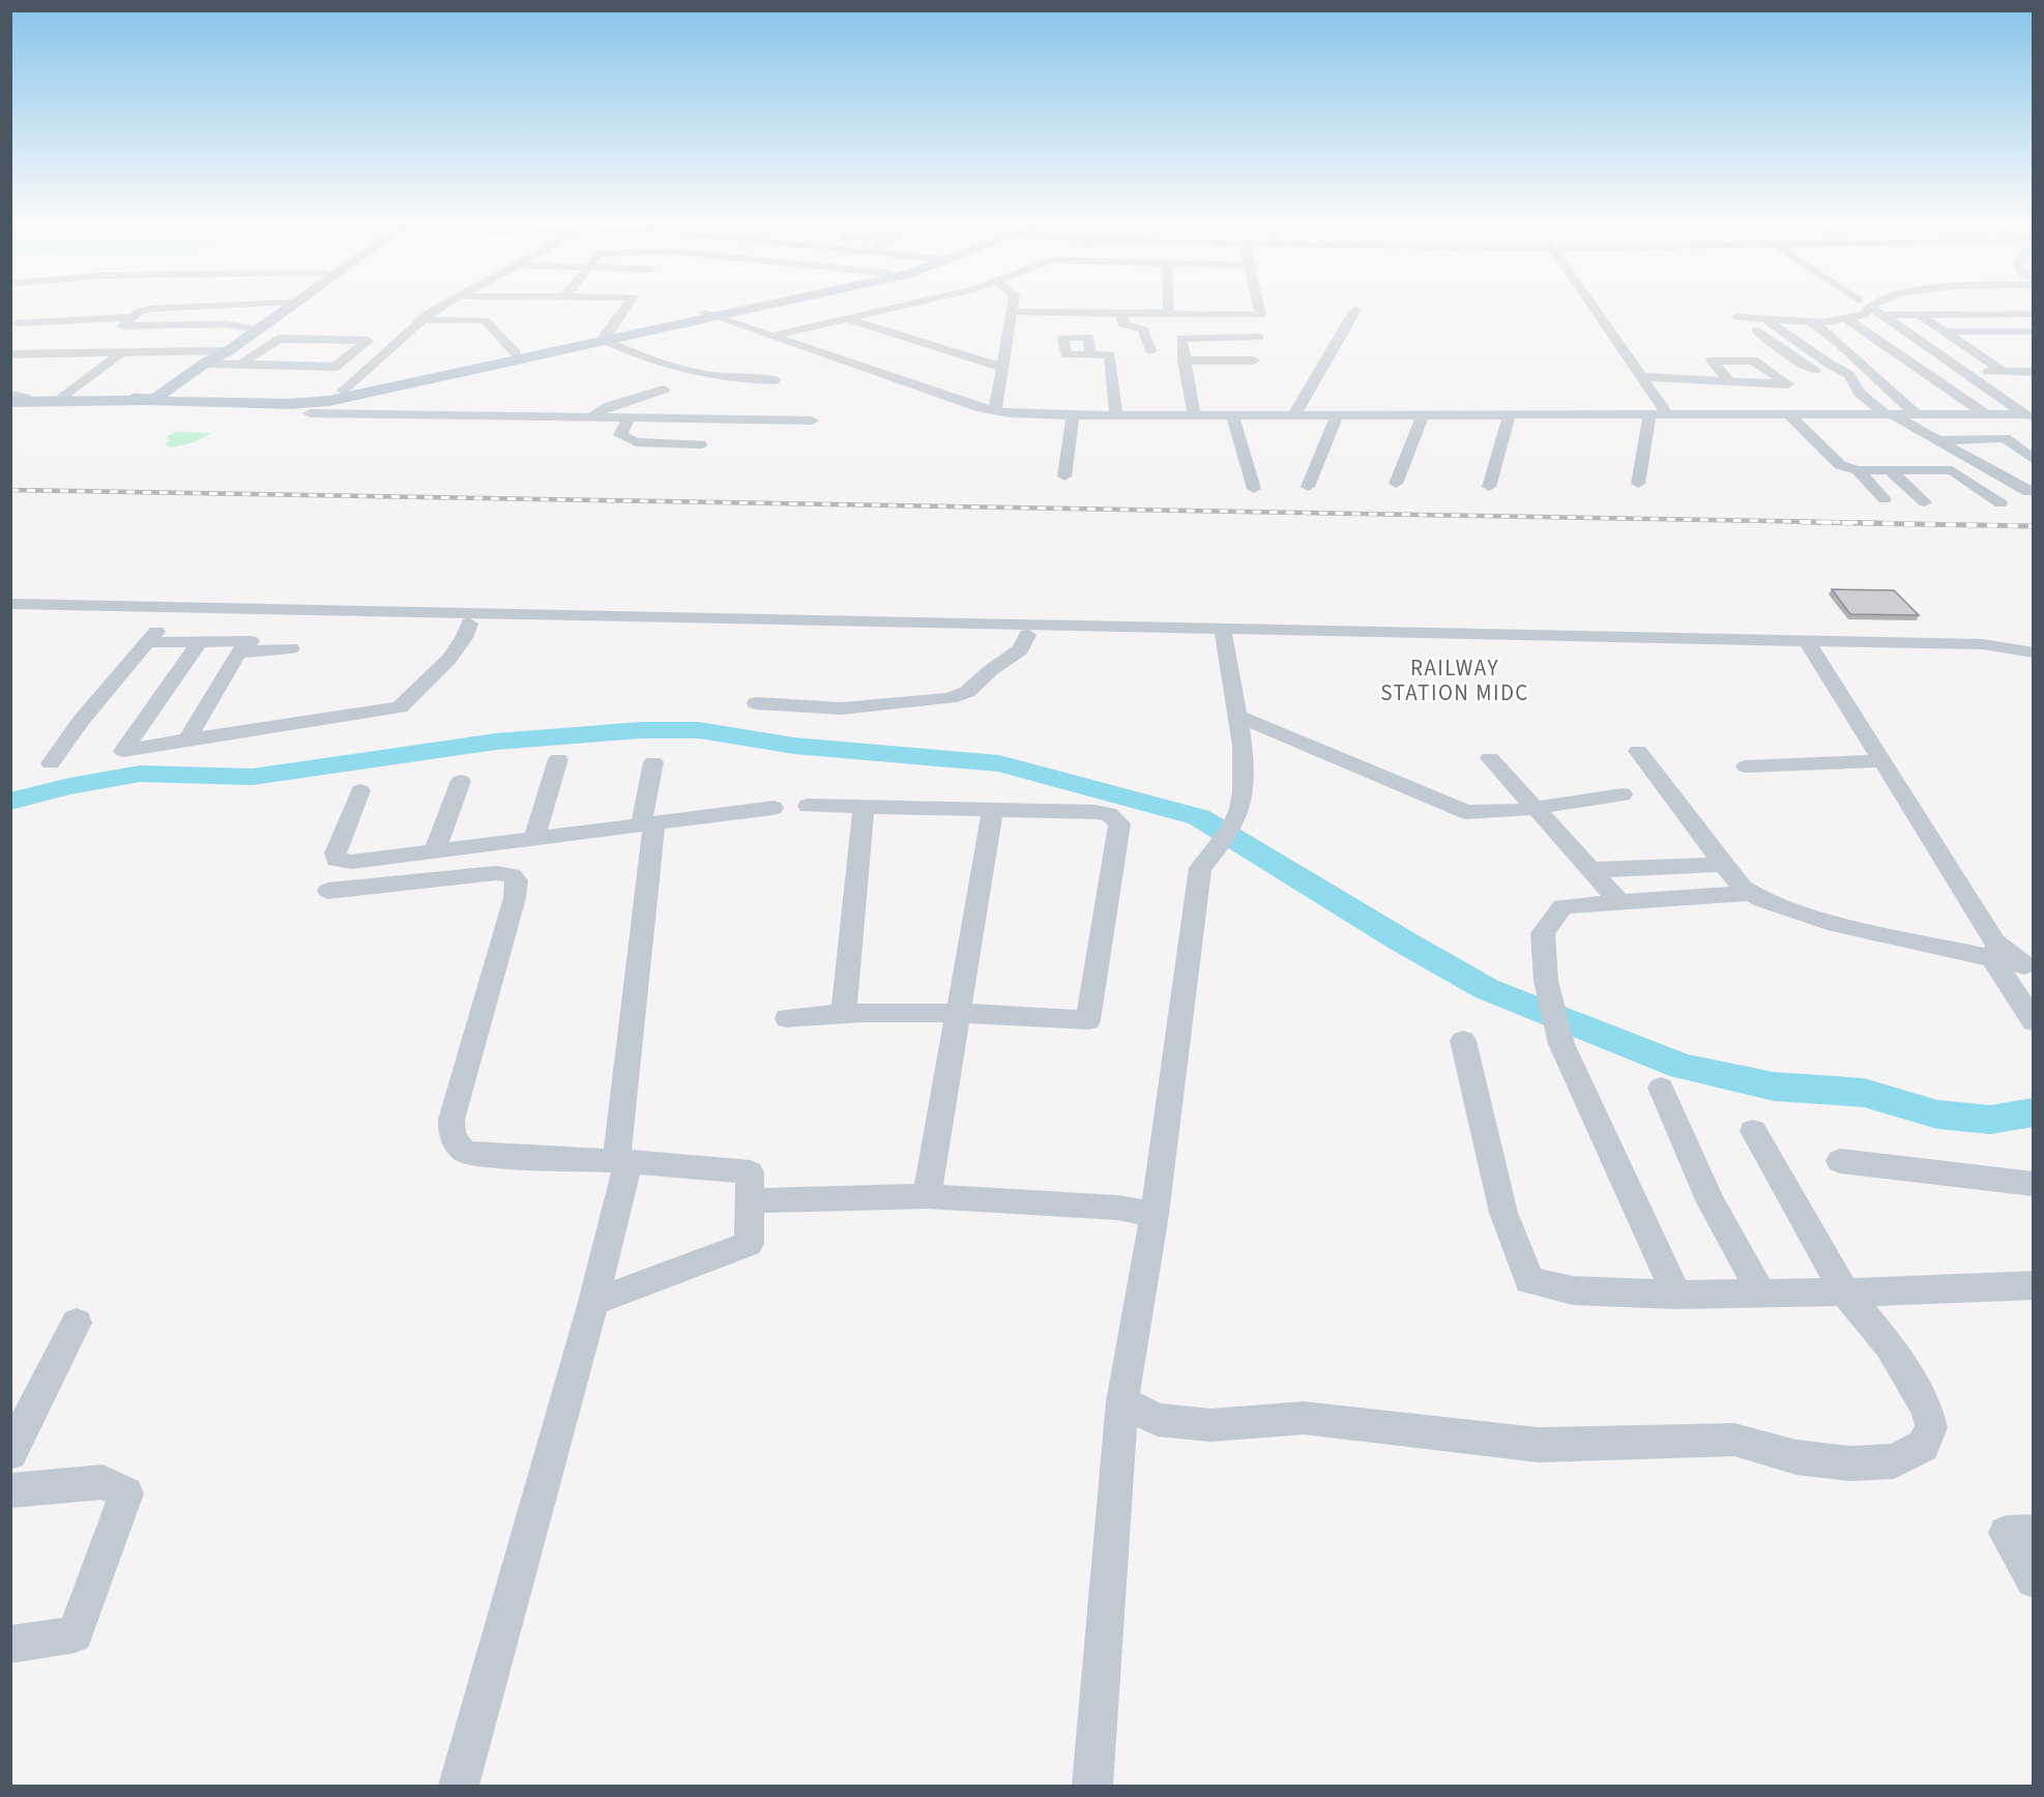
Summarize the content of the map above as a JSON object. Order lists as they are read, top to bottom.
{
  "districts": ["RAILWAY STATION MIDC"]
}
